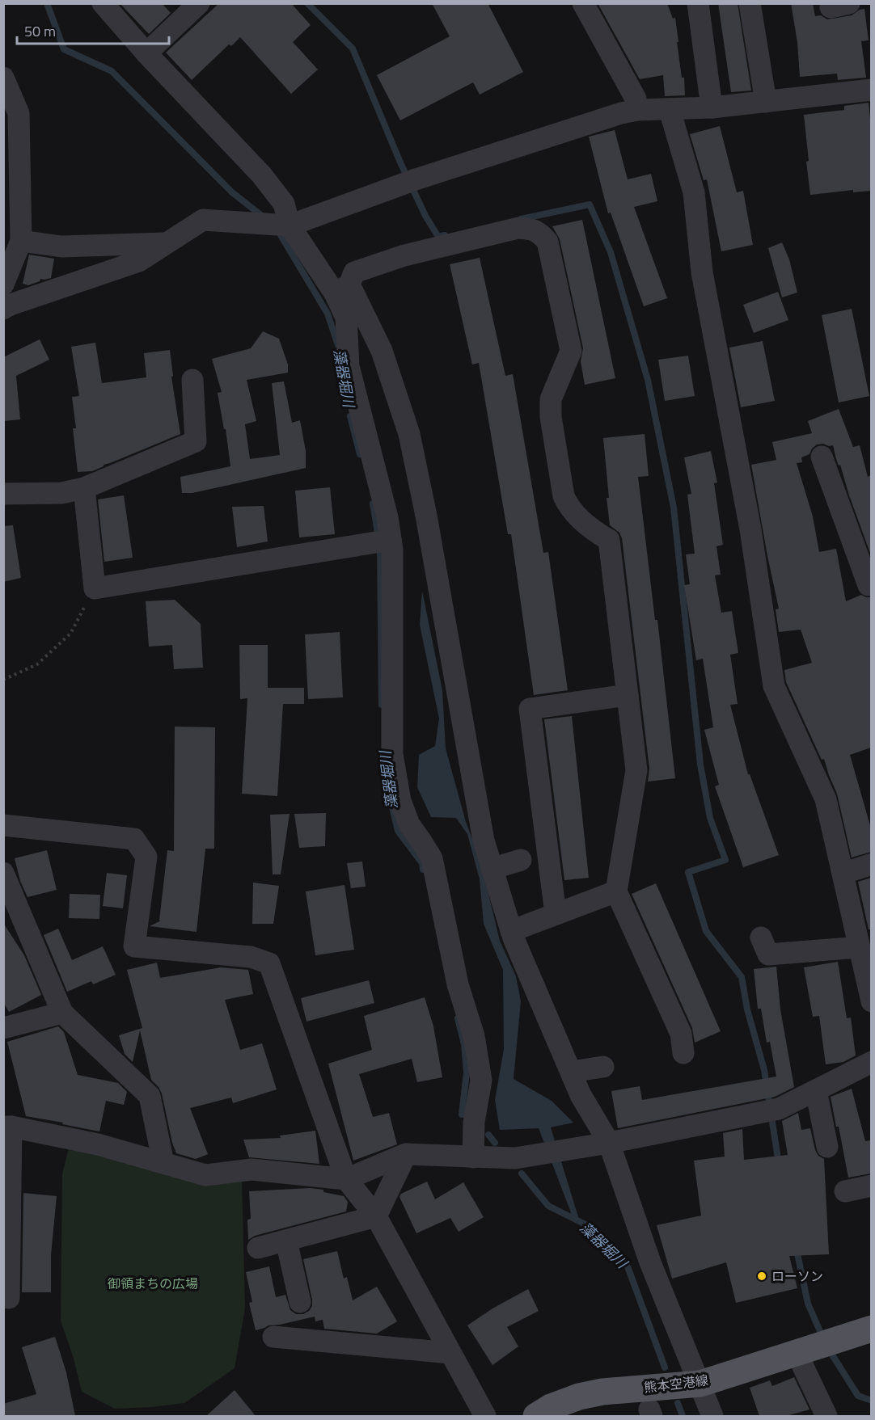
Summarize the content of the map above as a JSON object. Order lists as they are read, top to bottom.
{
  "streets": {
    "main road": ["熊本空港線"]
  },
  "water": ["藻器堀川"],
  "parks": ["御領まちの広場"],
  "places": ["ローソン"],
  "scale_bar": "50 m"
}
